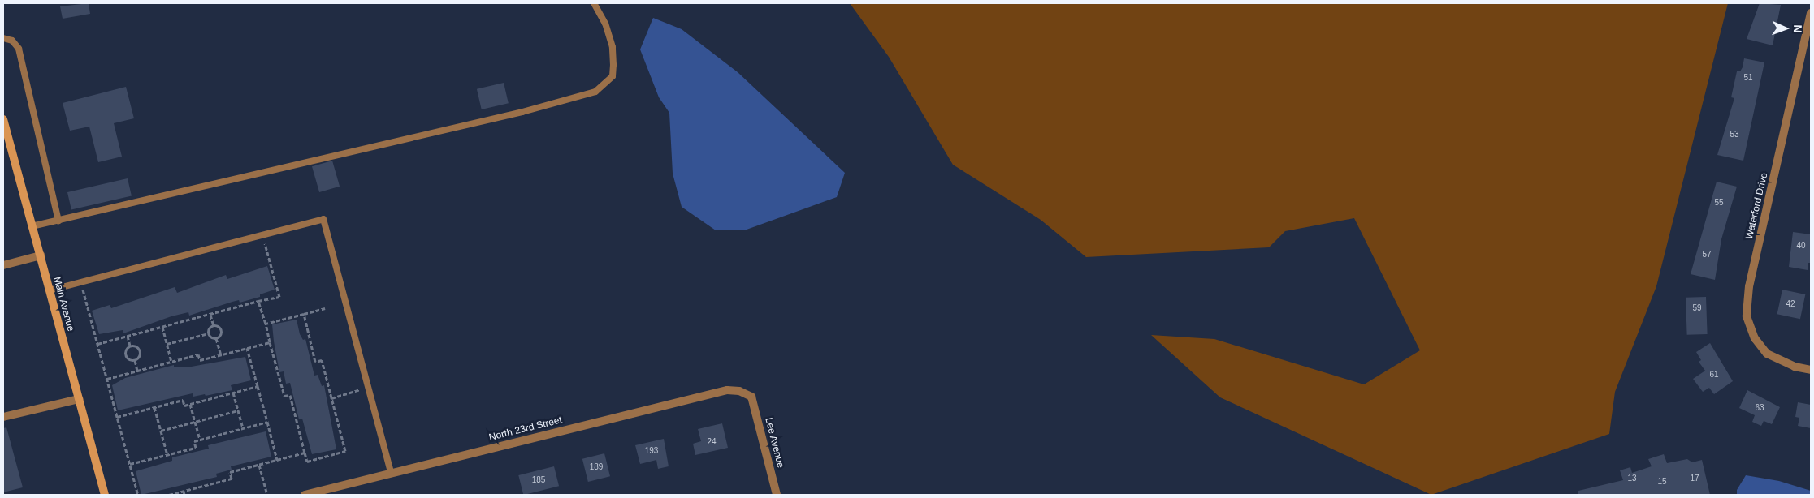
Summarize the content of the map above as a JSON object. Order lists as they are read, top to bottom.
{
  "streets": {
    "street": [
      "Waterford Drive",
      "Main Avenue",
      "North 23rd Street",
      "Lee Avenue"
    ]
  },
  "crossings": [
    ["North 23rd Street", "Lee Avenue"]
  ],
  "house_numbers": [
    "51",
    "53",
    "55",
    "40",
    "57",
    "42",
    "59",
    "61",
    "63",
    "24",
    "193",
    "189",
    "13",
    "17",
    "185",
    "15"
  ],
  "north": "right"
}
